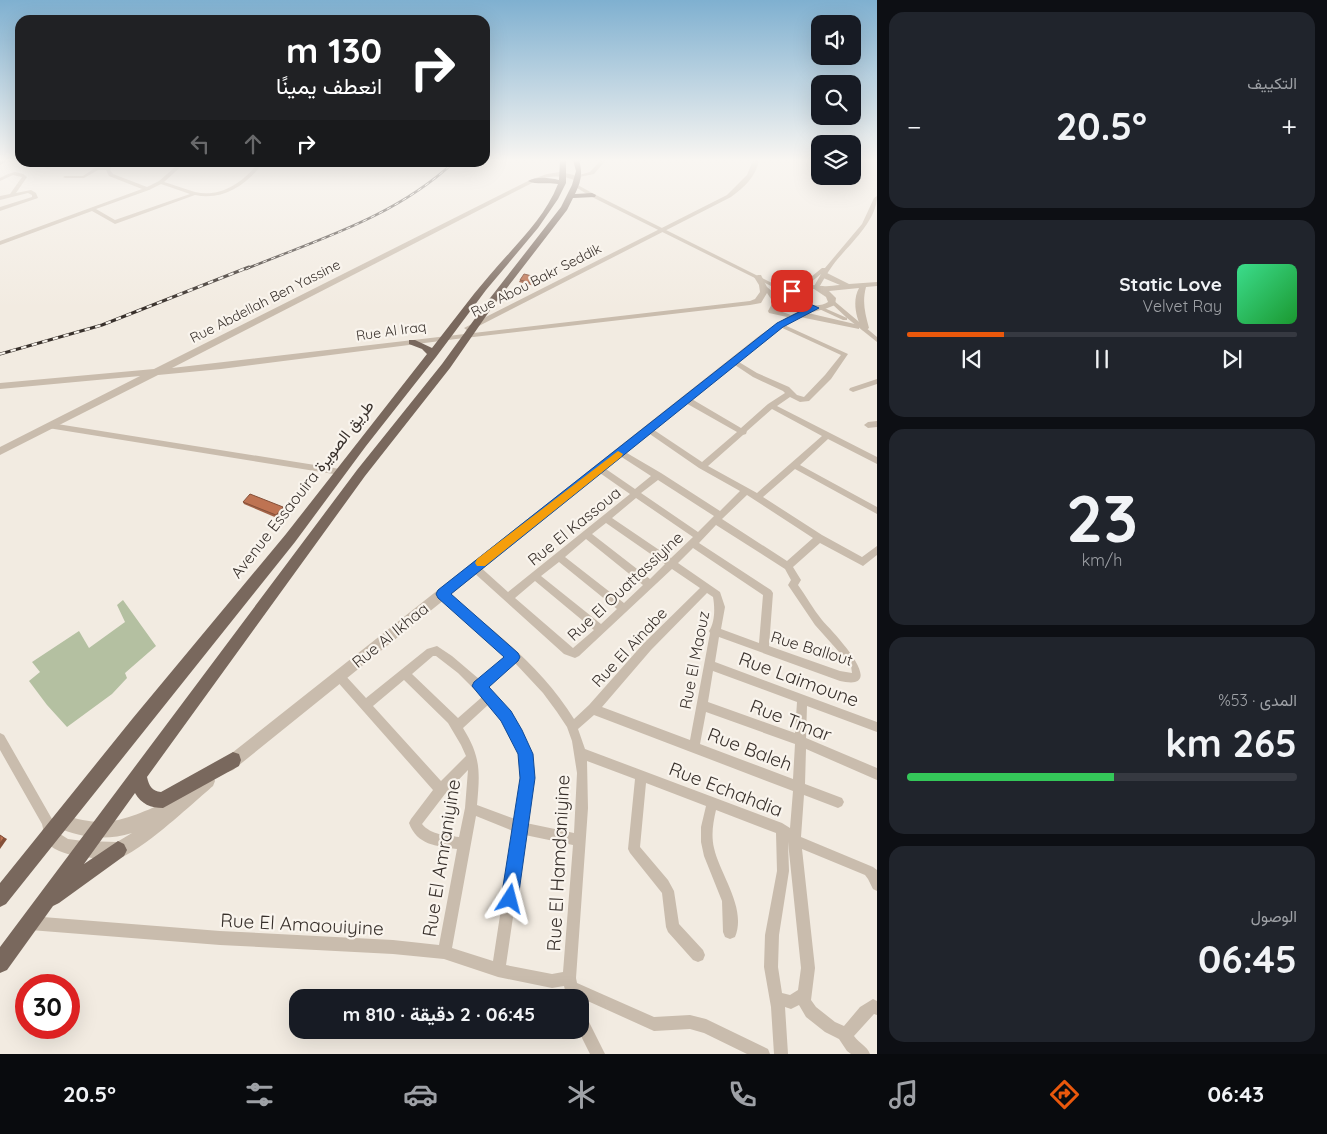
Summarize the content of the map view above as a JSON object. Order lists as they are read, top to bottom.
{
  "streets": {
    "main road": ["Avenue Essaouira طريق الصويرة"],
    "street": [
      "Rue Abou Bakr Seddik",
      "Rue Abdellah Ben Yassine",
      "Rue Al Iraq",
      "Rue El Kassoua",
      "Rue El Ouattassiyine",
      "Rue Al Ikhaa",
      "Rue El Ainabe",
      "Rue Ballout",
      "Rue El Maouz",
      "Rue Laimoune",
      "Rue Tmar",
      "Rue Baleh",
      "Rue Echahdia",
      "Rue El Amraniyine",
      "Rue El Hamdaniyine",
      "Rue El Amaouiyine"
    ]
  },
  "crossings": [
    ["Rue Abou Bakr Seddik", "Rue Al Iraq"],
    ["Rue Abdellah Ben Yassine", "Rue Al Iraq"],
    ["Rue Al Iraq", "Avenue Essaouira طريق الصويرة"],
    ["Avenue Essaouira طريق الصويرة", "Rue Al Ikhaa"],
    ["Rue El Kassoua", "Rue El Ouattassiyine"],
    ["Rue El Kassoua", "Rue El Maouz"],
    ["Rue El Ouattassiyine", "Rue Al Ikhaa"],
    ["Rue El Ouattassiyine", "Rue El Maouz"],
    ["Rue Al Ikhaa", "Rue El Hamdaniyine"],
    ["Rue El Ainabe", "Rue El Maouz"],
    ["Rue El Ainabe", "Rue Baleh"],
    ["Rue El Ainabe", "Rue El Hamdaniyine"],
    ["Rue Ballout", "Rue El Maouz"],
    ["Rue El Maouz", "Rue Laimoune"],
    ["Rue El Maouz", "Rue Tmar"],
    ["Rue El Maouz", "Rue Baleh"],
    ["Rue Echahdia", "Rue El Hamdaniyine"],
    ["Rue El Amraniyine", "Rue El Amaouiyine"],
    ["Rue El Hamdaniyine", "Rue El Amaouiyine"]
  ],
  "page": {
    "tile": [
      "التكييف",
      ["23", "km/h"],
      ["المدى · 53%", "265 km"],
      ["الوصول", "06:45"]
    ],
    "turn": ["130 m", "انعطف يمينًا"],
    "heat": ["−", "20.5°", "+"],
    "song": ["Static Love", "Velvet Ray"],
    "limit": "30",
    "trip": "06:45 · 2 دقيقة · 810 m",
    "tabs": ["06:43", "20.5°"]
  }
}
